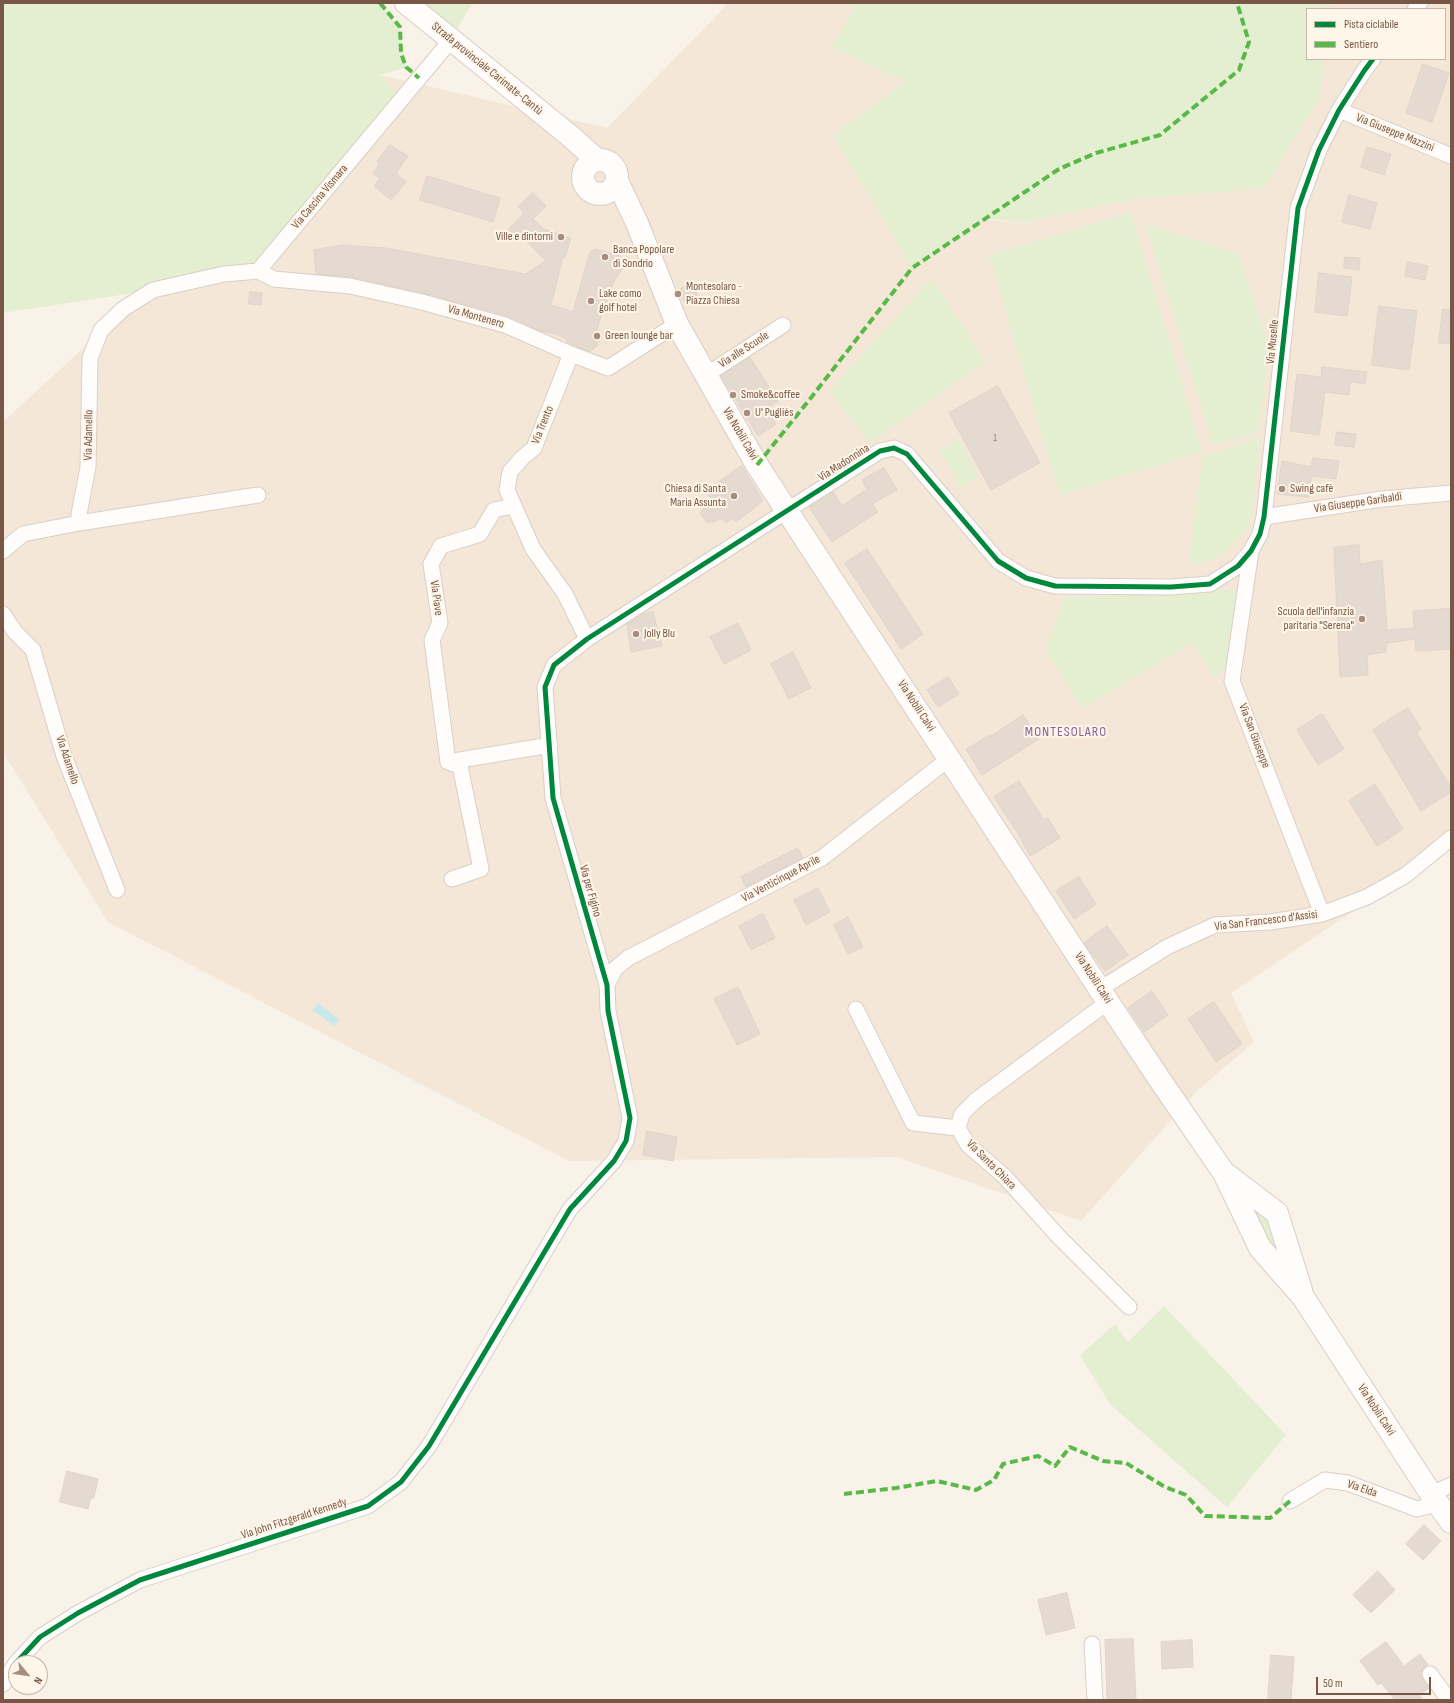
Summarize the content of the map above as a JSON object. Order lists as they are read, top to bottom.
{
  "streets": {
    "main road": ["Strada provinciale Carimate-Cantù", "Via Nobili Calvi"],
    "street": [
      "Via Giuseppe Mazzini",
      "Via Cascina Vismara",
      "Via Montenero",
      "Via Muselle",
      "Via alle Scuole",
      "Via Trento",
      "Via Adamello",
      "Via Madonnina",
      "Via Giuseppe Garibaldi",
      "Via Piave",
      "Via San Giuseppe",
      "Via Venticinque Aprile",
      "Via per Figino",
      "Via San Francesco d'Assisi",
      "Via Santa Chiara",
      "Via Elda",
      "Via John Fitzgerald Kennedy"
    ]
  },
  "crossings": [
    ["Strada provinciale Carimate-Cantù", "Via Cascina Vismara"],
    ["Strada provinciale Carimate-Cantù", "Via Nobili Calvi"],
    ["Via Giuseppe Mazzini", "Via Muselle"],
    ["Via Cascina Vismara", "Via Montenero"],
    ["Via Cascina Vismara", "Via Adamello"],
    ["Via Montenero", "Via Trento"],
    ["Via Montenero", "Via Nobili Calvi"],
    ["Via Montenero", "Via Adamello"],
    ["Via Muselle", "Via Madonnina"],
    ["Via Muselle", "Via Giuseppe Garibaldi"],
    ["Via Muselle", "Via San Giuseppe"],
    ["Via alle Scuole", "Via Nobili Calvi"],
    ["Via Trento", "Via Piave"],
    ["Via Nobili Calvi", "Via Madonnina"],
    ["Via Nobili Calvi", "Via Venticinque Aprile"],
    ["Via Nobili Calvi", "Via San Francesco d'Assisi"],
    ["Via Nobili Calvi", "Via Elda"],
    ["Via Madonnina", "Via per Figino"],
    ["Via San Giuseppe", "Via San Francesco d'Assisi"],
    ["Via Venticinque Aprile", "Via per Figino"],
    ["Via per Figino", "Via John Fitzgerald Kennedy"],
    ["Via San Francesco d'Assisi", "Via Santa Chiara"]
  ],
  "districts": ["MONTESOLARO"],
  "places": [
    "Ville e dintorni",
    "Banca Popolare di Sondrio",
    "Montesolaro - Piazza Chiesa",
    "Lake como golf hotel",
    "Green lounge bar",
    "Smoke&coffee",
    "U' Pugliés",
    "Swing cafè",
    "Chiesa di Santa Maria Assunta",
    "Scuola dell'infanzia paritaria \"Serena\"",
    "Jolly Blu"
  ],
  "house_numbers": ["1"],
  "legend": ["Pista ciclabile", "Sentiero"],
  "scale_bar": "50 m",
  "north": "bottom right"
}
